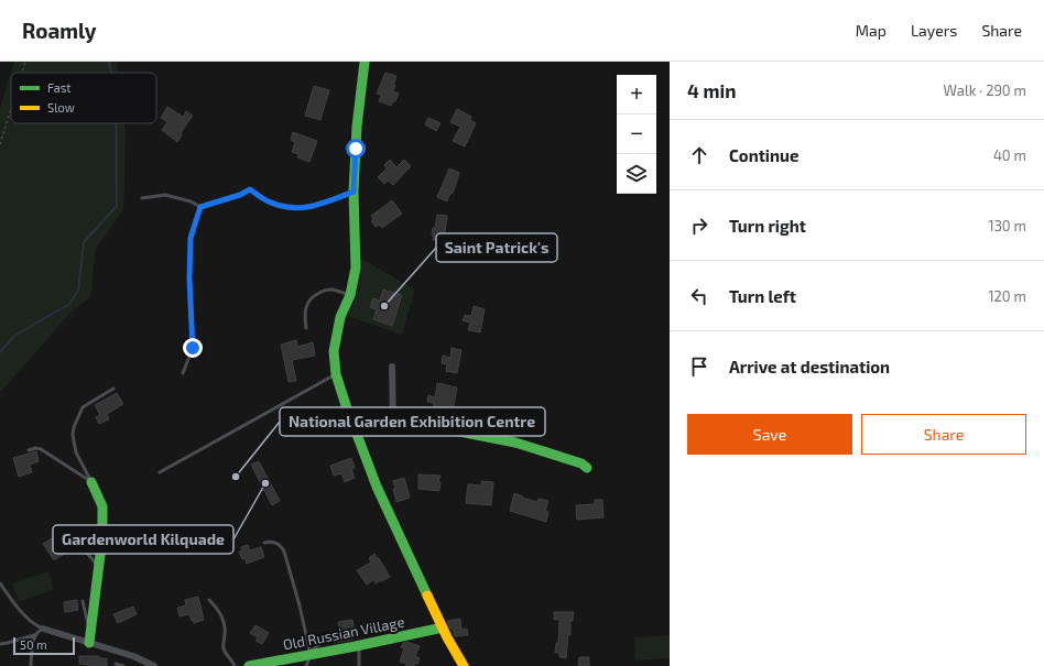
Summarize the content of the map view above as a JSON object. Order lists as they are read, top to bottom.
{
  "streets": {
    "street": ["Old Russian Village"]
  },
  "places": ["Saint Patrick's", "National Garden Exhibition Centre", "Gardenworld Kilquade"],
  "legend": ["Fast", "Slow"],
  "scale_bar": "50 m",
  "page": {
    "header": "Roamly",
    "nav": ["Map", "Layers", "Share"],
    "heading": ["4 min", "Walk · 290 m"],
    "map_buttons": ["+", "−"],
    "list": [
      ["Continue", "40 m"],
      ["Turn right", "130 m"],
      ["Turn left", "120 m"],
      "Arrive at destination"
    ],
    "buttons": ["Save", "Share"],
    "scale": "50 m"
  }
}
